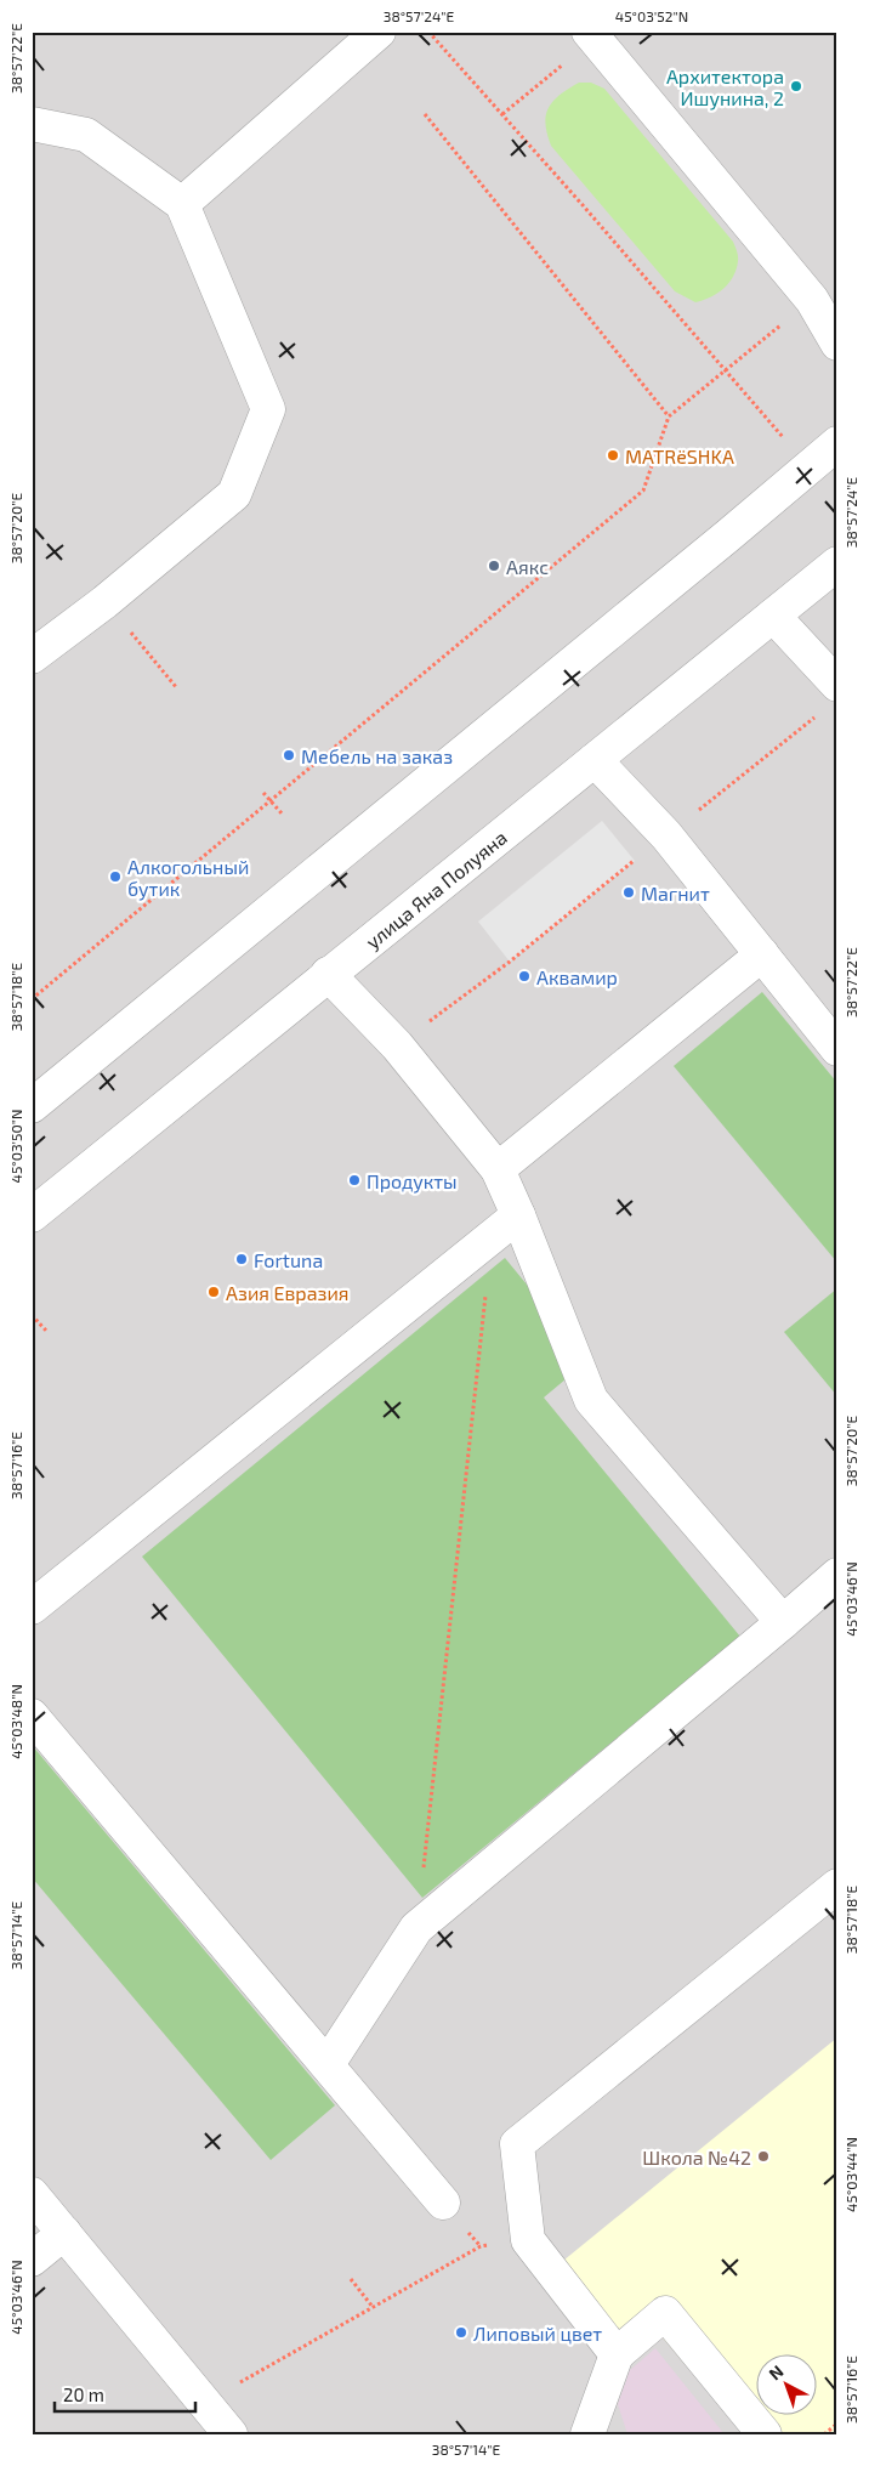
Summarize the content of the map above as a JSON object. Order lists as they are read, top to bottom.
{
  "streets": {
    "street": ["улица Яна Полуяна"]
  },
  "places": [
    "Архитектора Ишунина, 2",
    "MATRёSHKA",
    "Аякс",
    "Мебель на заказ",
    "Алкогольный бутик",
    "Магнит",
    "Аквамир",
    "Продукты",
    "Fortuna",
    "Азия Евразия",
    "Школа №42",
    "Липовый цвет"
  ],
  "scale_bar": "20 m",
  "north": "top left",
  "coordinates": [
    "38°57'24\"E",
    "45°03'52\"N",
    "38°57'22\"E",
    "38°57'20\"E",
    "38°57'18\"E",
    "45°03'50\"N",
    "38°57'16\"E",
    "45°03'46\"N",
    "45°03'48\"N",
    "38°57'14\"E",
    "45°03'44\"N"
  ]
}
